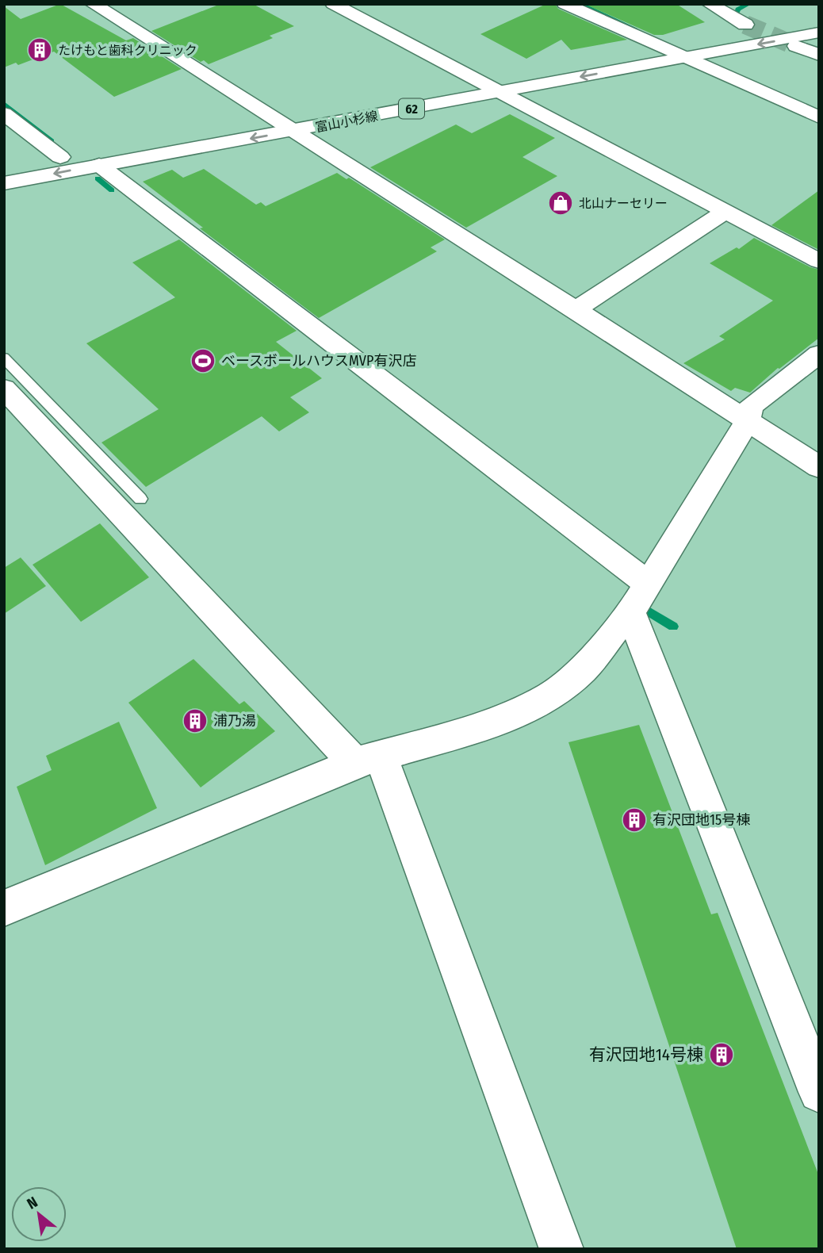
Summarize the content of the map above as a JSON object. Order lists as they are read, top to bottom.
{
  "streets": {
    "street": ["62", "富山小杉線"]
  },
  "places": {
    "building": [
      "たけもと歯科クリニック",
      "浦乃湯",
      "有沢団地15号棟",
      "有沢団地14号棟"
    ],
    "shop": ["北山ナーセリー"],
    "sports": ["ベースボールハウスMVP有沢店"]
  },
  "north": "top left"
}
